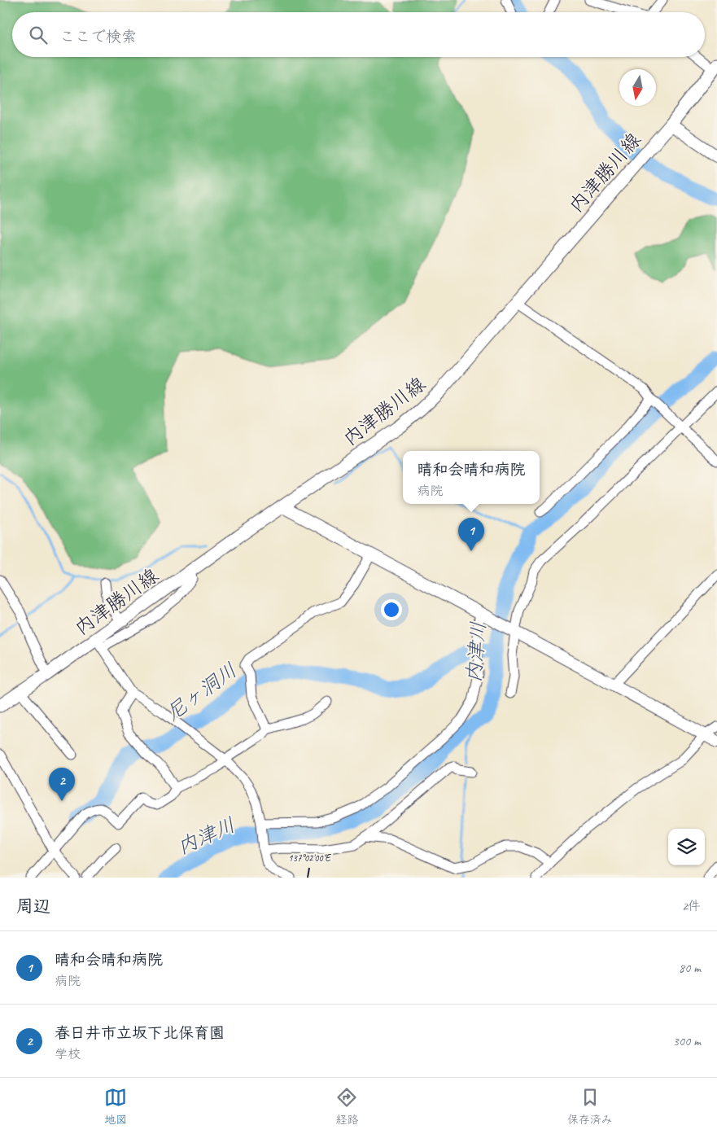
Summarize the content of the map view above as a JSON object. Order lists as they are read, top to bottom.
{
  "streets": {
    "main road": ["内津勝川線"]
  },
  "water": ["内津川", "尼ヶ洞川"],
  "north": "bottom",
  "page": {
    "search": "ここで検索",
    "popup": ["晴和会晴和病院", "病院"],
    "pins": ["1", "2"],
    "heading": ["周辺", "2件"],
    "list": [
      {
        "mark": "1",
        "name": "晴和会晴和病院",
        "note": "病院",
        "value": "80 m"
      },
      {
        "mark": "2",
        "name": "春日井市立坂下北保育園",
        "note": "学校",
        "value": "300 m"
      }
    ],
    "nav": ["地図", "経路", "保存済み"]
  },
  "coordinates": ["137°02'00\"E"]
}
